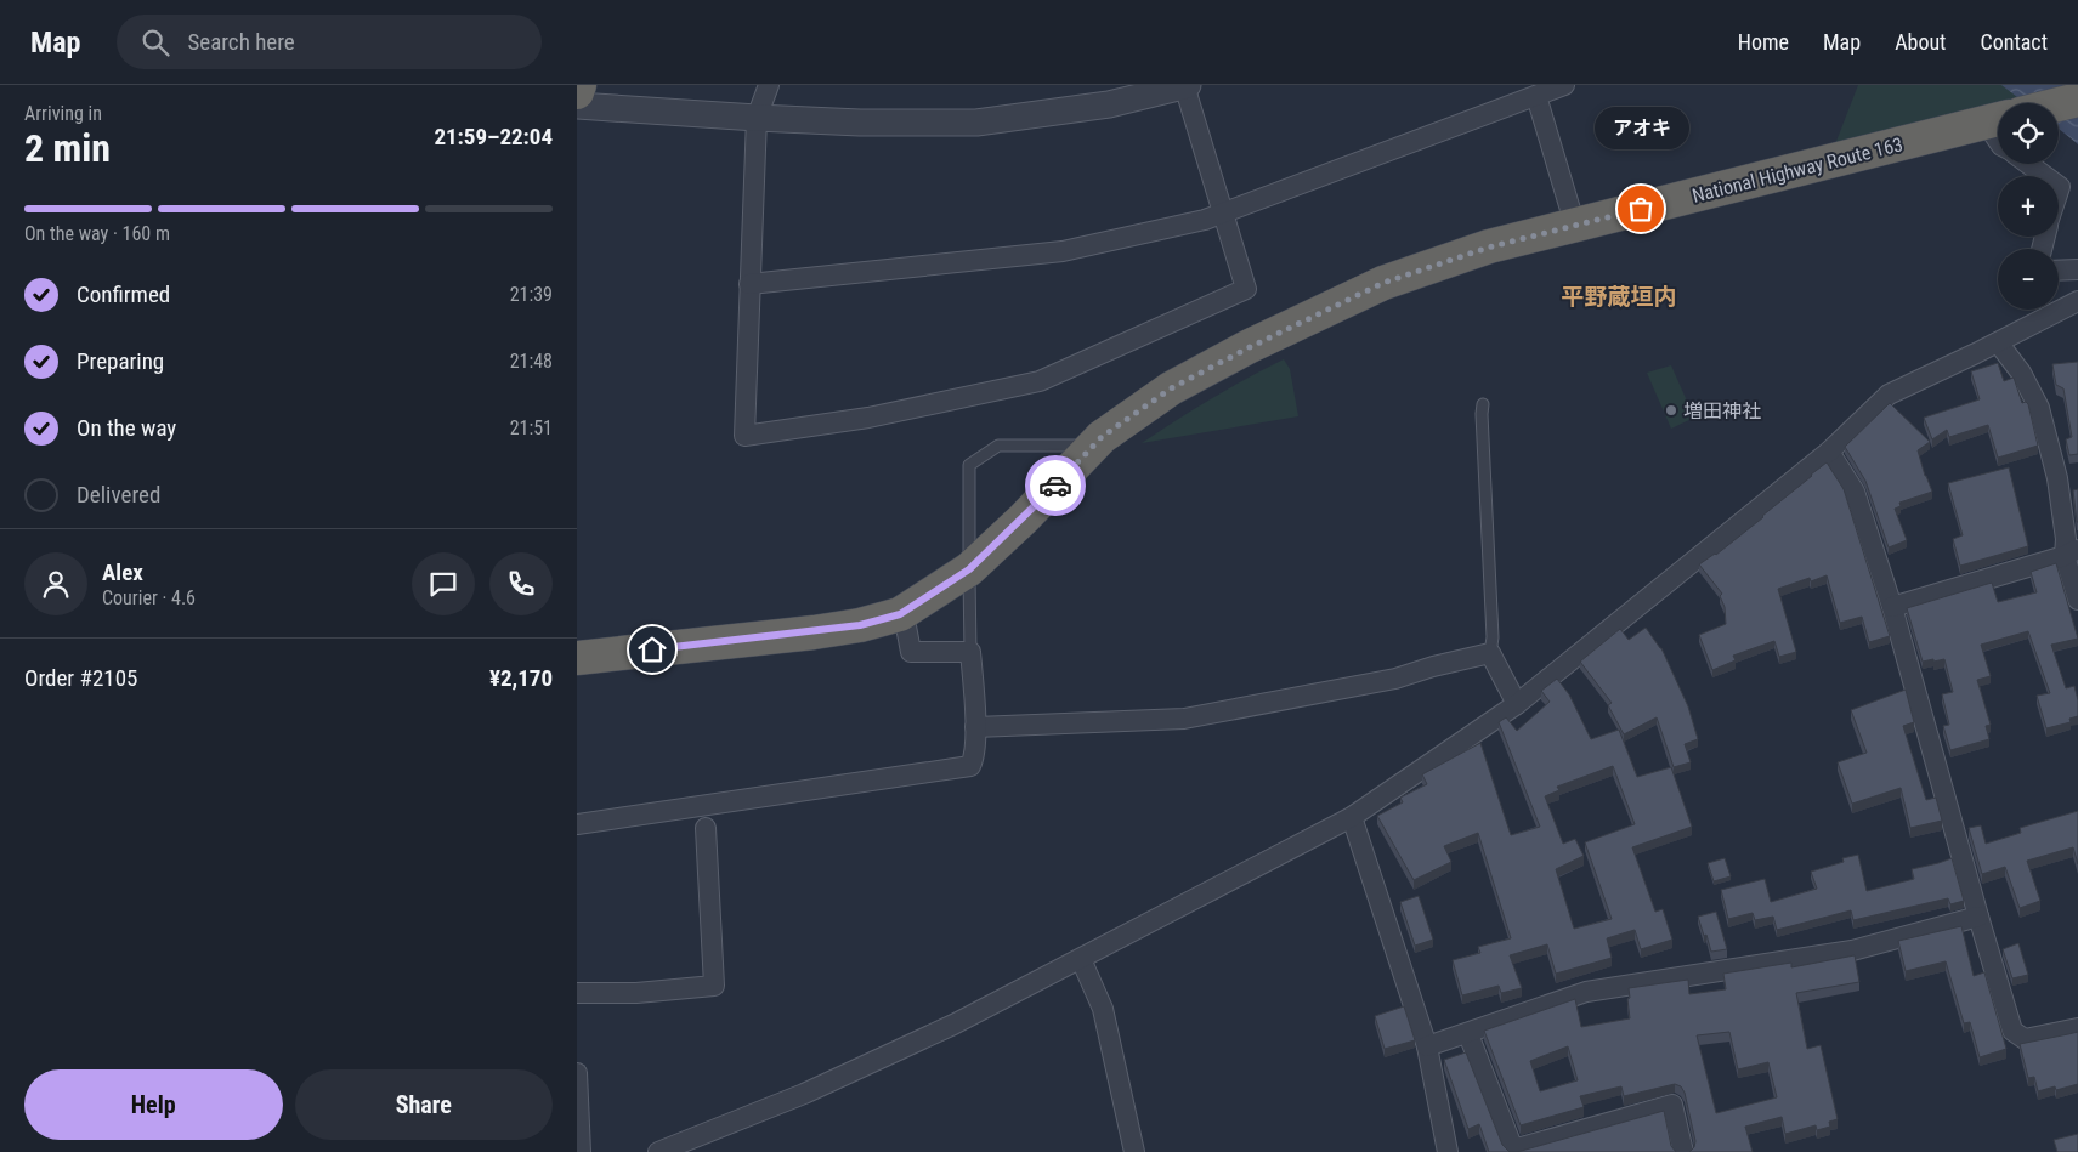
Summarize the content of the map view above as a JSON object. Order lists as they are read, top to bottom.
{
  "streets": {
    "highway": ["National Highway Route 163"]
  },
  "districts": ["平野蔵垣内"],
  "places": ["アオキ", "増田神社"],
  "page": {
    "header": "Map",
    "search": "Search here",
    "nav": [
      "Home",
      "Map",
      "About",
      "Contact"
    ],
    "heading": ["2 min", "Arriving in", "21:59–22:04"],
    "panel": [
      "Alex",
      "Courier · 4.6",
      "Order #2105",
      "¥2,170"
    ],
    "map_buttons": ["+", "−"],
    "bubble": "アオキ",
    "bar": "On the way · 160 m",
    "list": [
      ["Confirmed", "21:39"],
      ["Preparing", "21:48"],
      ["On the way", "21:51"],
      "Delivered"
    ],
    "buttons": ["Help", "Share"]
  }
}
